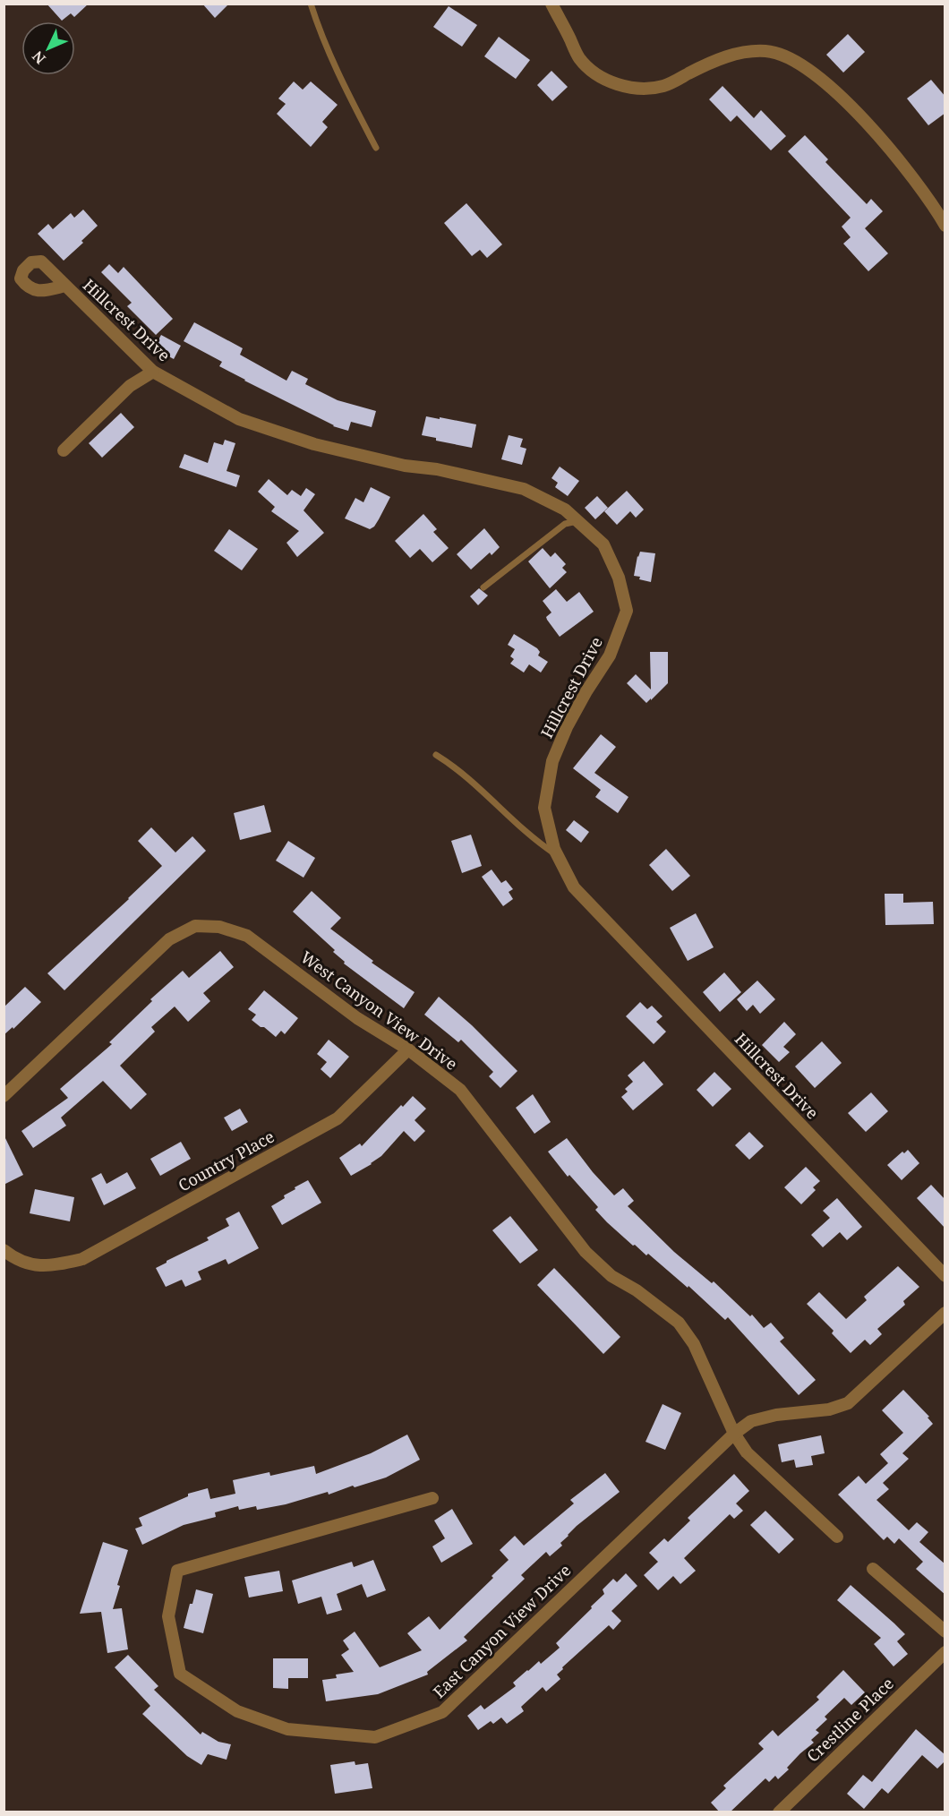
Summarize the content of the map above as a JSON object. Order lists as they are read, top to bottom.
{
  "streets": {
    "street": [
      "Hillcrest Drive",
      "West Canyon View Drive",
      "Country Place",
      "East Canyon View Drive",
      "Crestline Place"
    ]
  },
  "crossings": [
    ["West Canyon View Drive", "Country Place"],
    ["West Canyon View Drive", "East Canyon View Drive"]
  ],
  "north": "bottom left"
}
